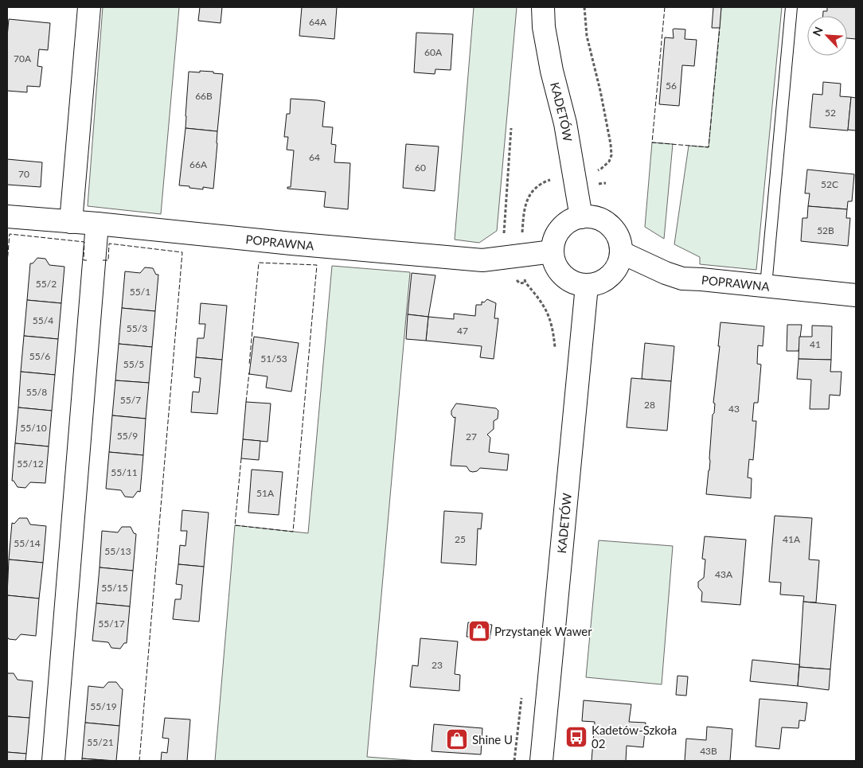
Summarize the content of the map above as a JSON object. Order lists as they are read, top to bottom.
{
  "streets": {
    "street": ["KADETÓW", "POPRAWNA"]
  },
  "crossings": [
    ["KADETÓW", "POPRAWNA"]
  ],
  "places": {
    "shop": ["Przystanek Wawer", "Shine U"],
    "bus stop": ["Kadetów-Szkoła 02"]
  },
  "house_numbers": [
    "64A",
    "60A",
    "70A",
    "56",
    "66B",
    "52",
    "64",
    "66A",
    "60",
    "70",
    "52C",
    "52B",
    "55/2",
    "55/1",
    "55/4",
    "55/3",
    "47",
    "41",
    "55/6",
    "51/53",
    "55/5",
    "55/8",
    "55/7",
    "28",
    "43",
    "55/10",
    "55/9",
    "27",
    "55/12",
    "55/11",
    "51A",
    "25",
    "41A",
    "55/14",
    "55/13",
    "43A",
    "55/15",
    "55/17",
    "23",
    "55/19",
    "55/21",
    "43B"
  ],
  "north": "top left"
}
